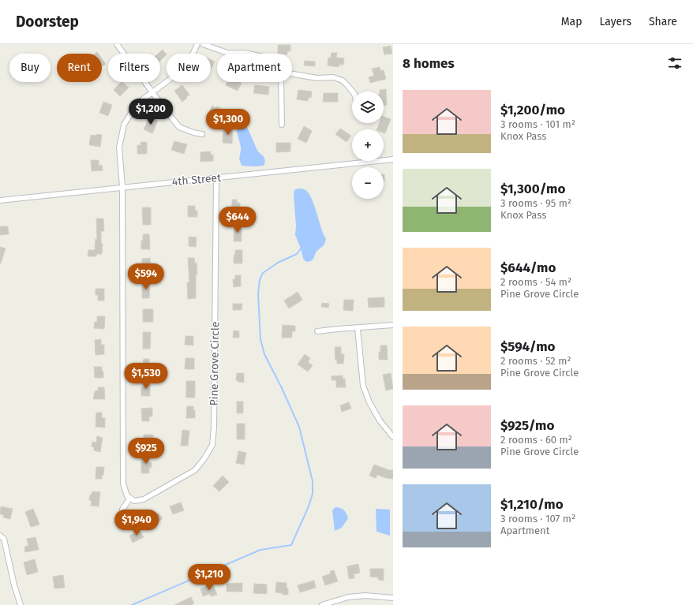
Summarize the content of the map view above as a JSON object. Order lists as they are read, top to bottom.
{
  "streets": {
    "street": ["4th Street", "Pine Grove Circle"]
  },
  "crossings": [
    ["4th Street", "Pine Grove Circle"]
  ],
  "page": {
    "header": "Doorstep",
    "nav": ["Map", "Layers", "Share"],
    "heading": "8 homes",
    "chip": [
      "Buy",
      "Rent",
      "Filters",
      "New",
      "Apartment"
    ],
    "list": [
      {
        "name": "$1,200/mo",
        "note": "3 rooms · 101 m² · Knox Pass"
      },
      {
        "name": "$1,300/mo",
        "note": "3 rooms · 95 m² · Knox Pass"
      },
      {
        "name": "$644/mo",
        "note": "2 rooms · 54 m² · Pine Grove Circle"
      },
      {
        "name": "$594/mo",
        "note": "2 rooms · 52 m² · Pine Grove Circle"
      },
      {
        "name": "$925/mo",
        "note": "2 rooms · 60 m² · Pine Grove Circle"
      },
      {
        "name": "$1,210/mo",
        "note": "3 rooms · 107 m² · Apartment"
      }
    ],
    "map_buttons": ["+", "−"],
    "price": [
      "$1,200",
      "$1,300",
      "$644",
      "$594",
      "$1,530",
      "$925",
      "$1,940",
      "$1,210"
    ]
  }
}
